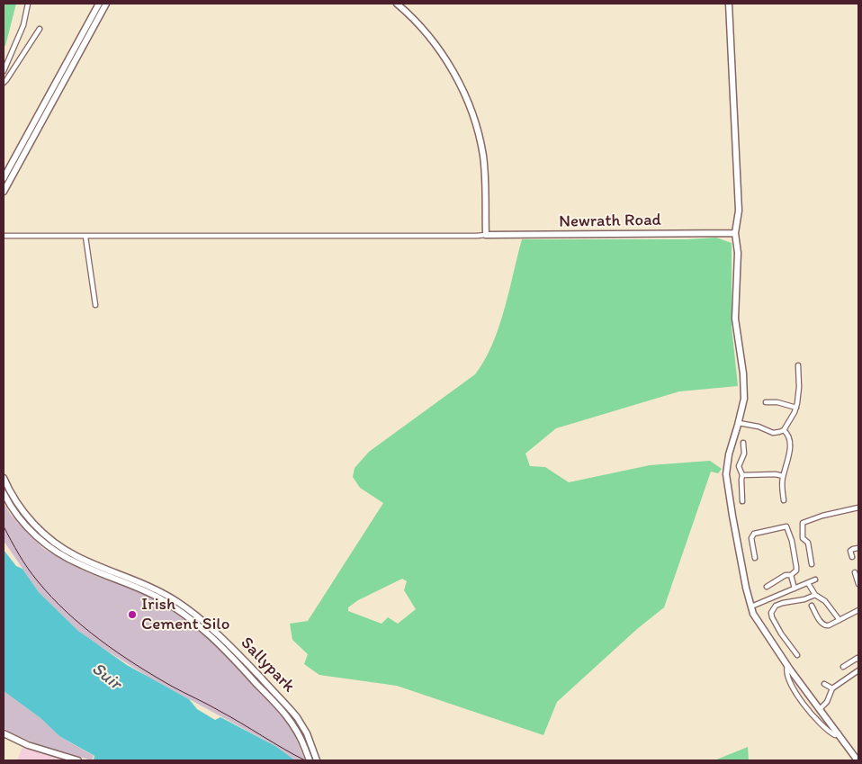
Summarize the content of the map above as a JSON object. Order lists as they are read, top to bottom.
{
  "streets": {
    "street": ["Newrath Road", "Sallypark"]
  },
  "water": ["Suir"],
  "places": ["Irish Cement Silo"]
}
